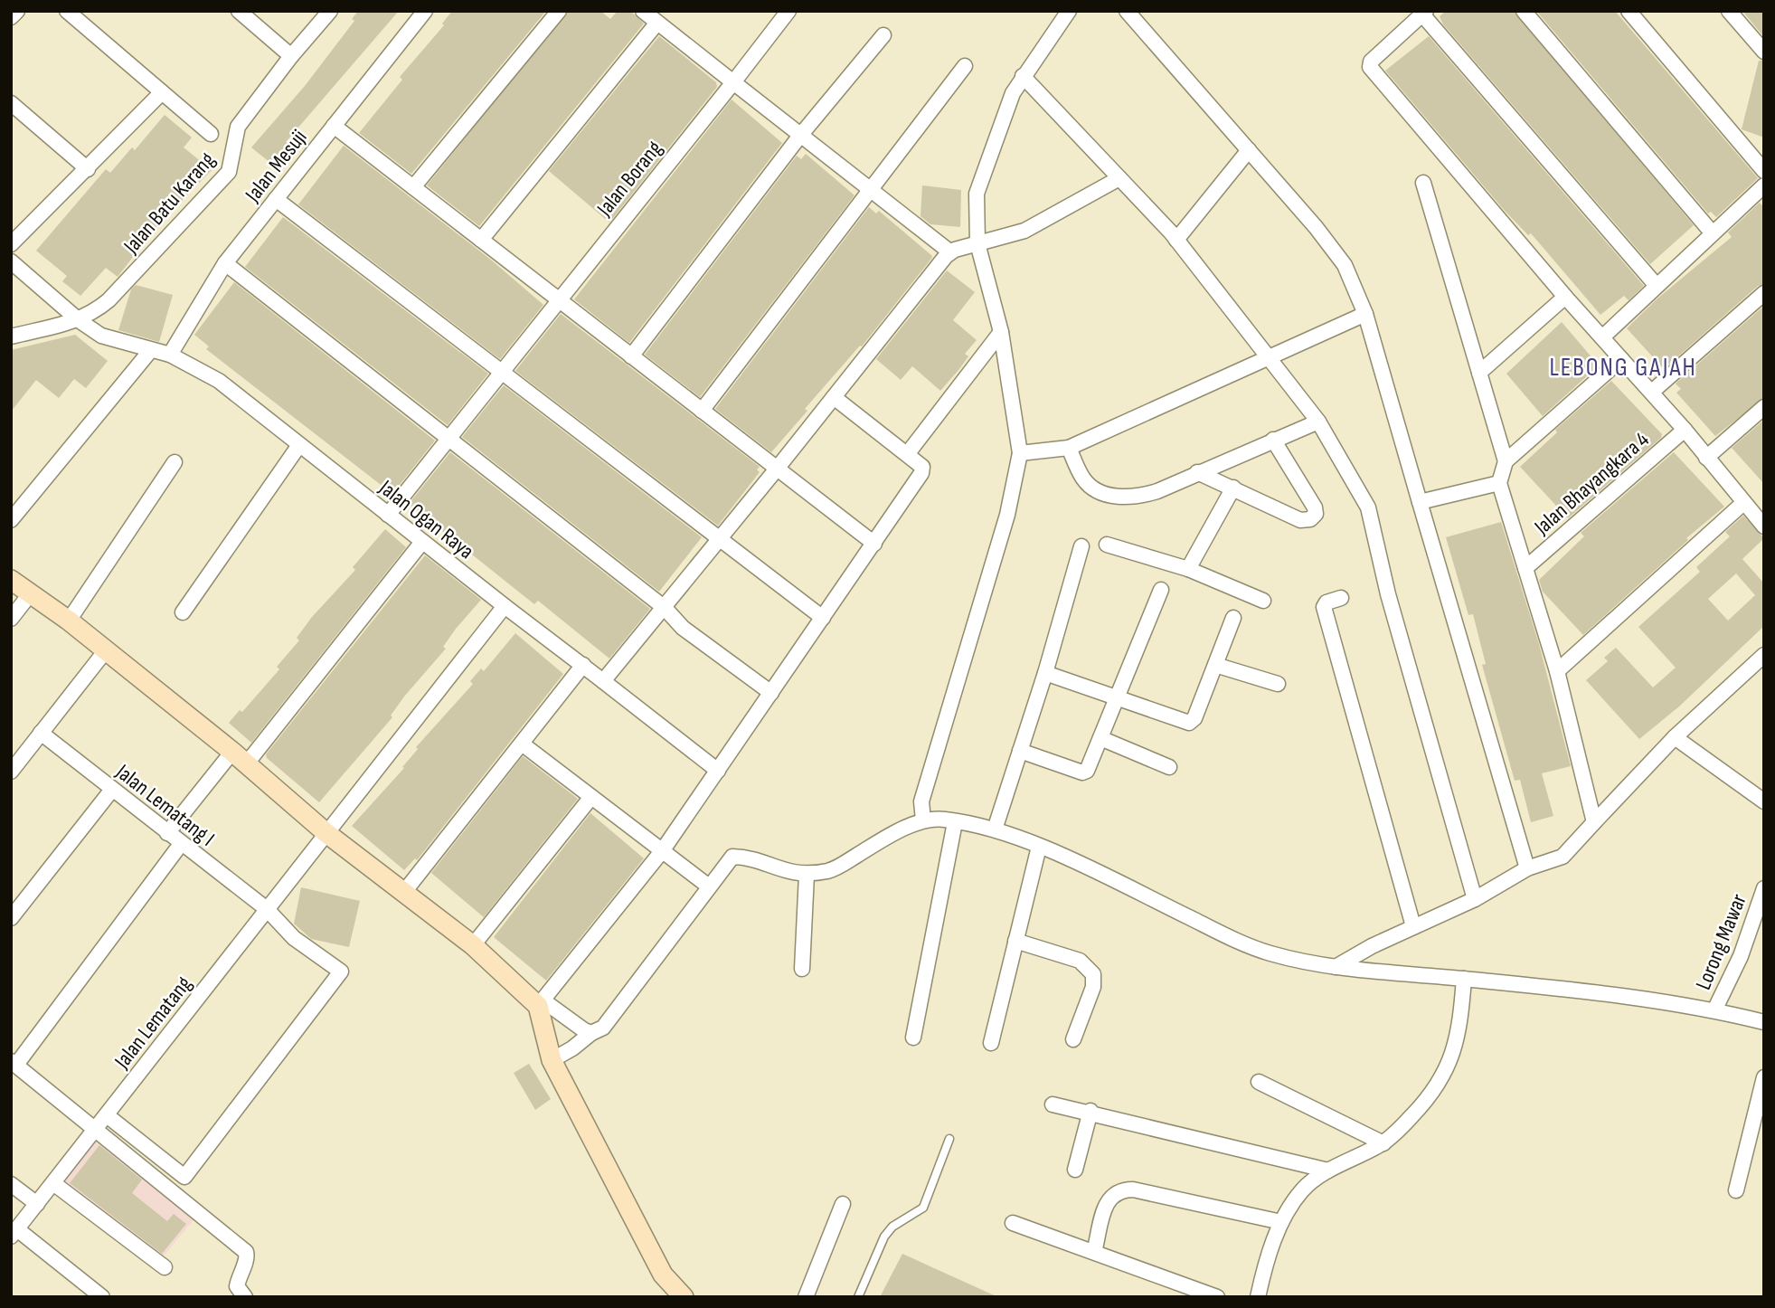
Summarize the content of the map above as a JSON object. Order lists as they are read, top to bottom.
{
  "streets": {
    "street": [
      "Jalan Mesuji",
      "Jalan Borang",
      "Jalan Batu Karang",
      "Jalan Bhayangkara 4",
      "Jalan Ogan Raya",
      "Jalan Lematang I",
      "Lorong Mawar",
      "Jalan Lematang"
    ]
  },
  "crossings": [
    ["Jalan Mesuji", "Jalan Ogan Raya"],
    ["Jalan Borang", "Jalan Ogan Raya"],
    ["Jalan Batu Karang", "Jalan Ogan Raya"],
    ["Jalan Lematang I", "Jalan Lematang"]
  ],
  "districts": ["LEBONG GAJAH"]
}
